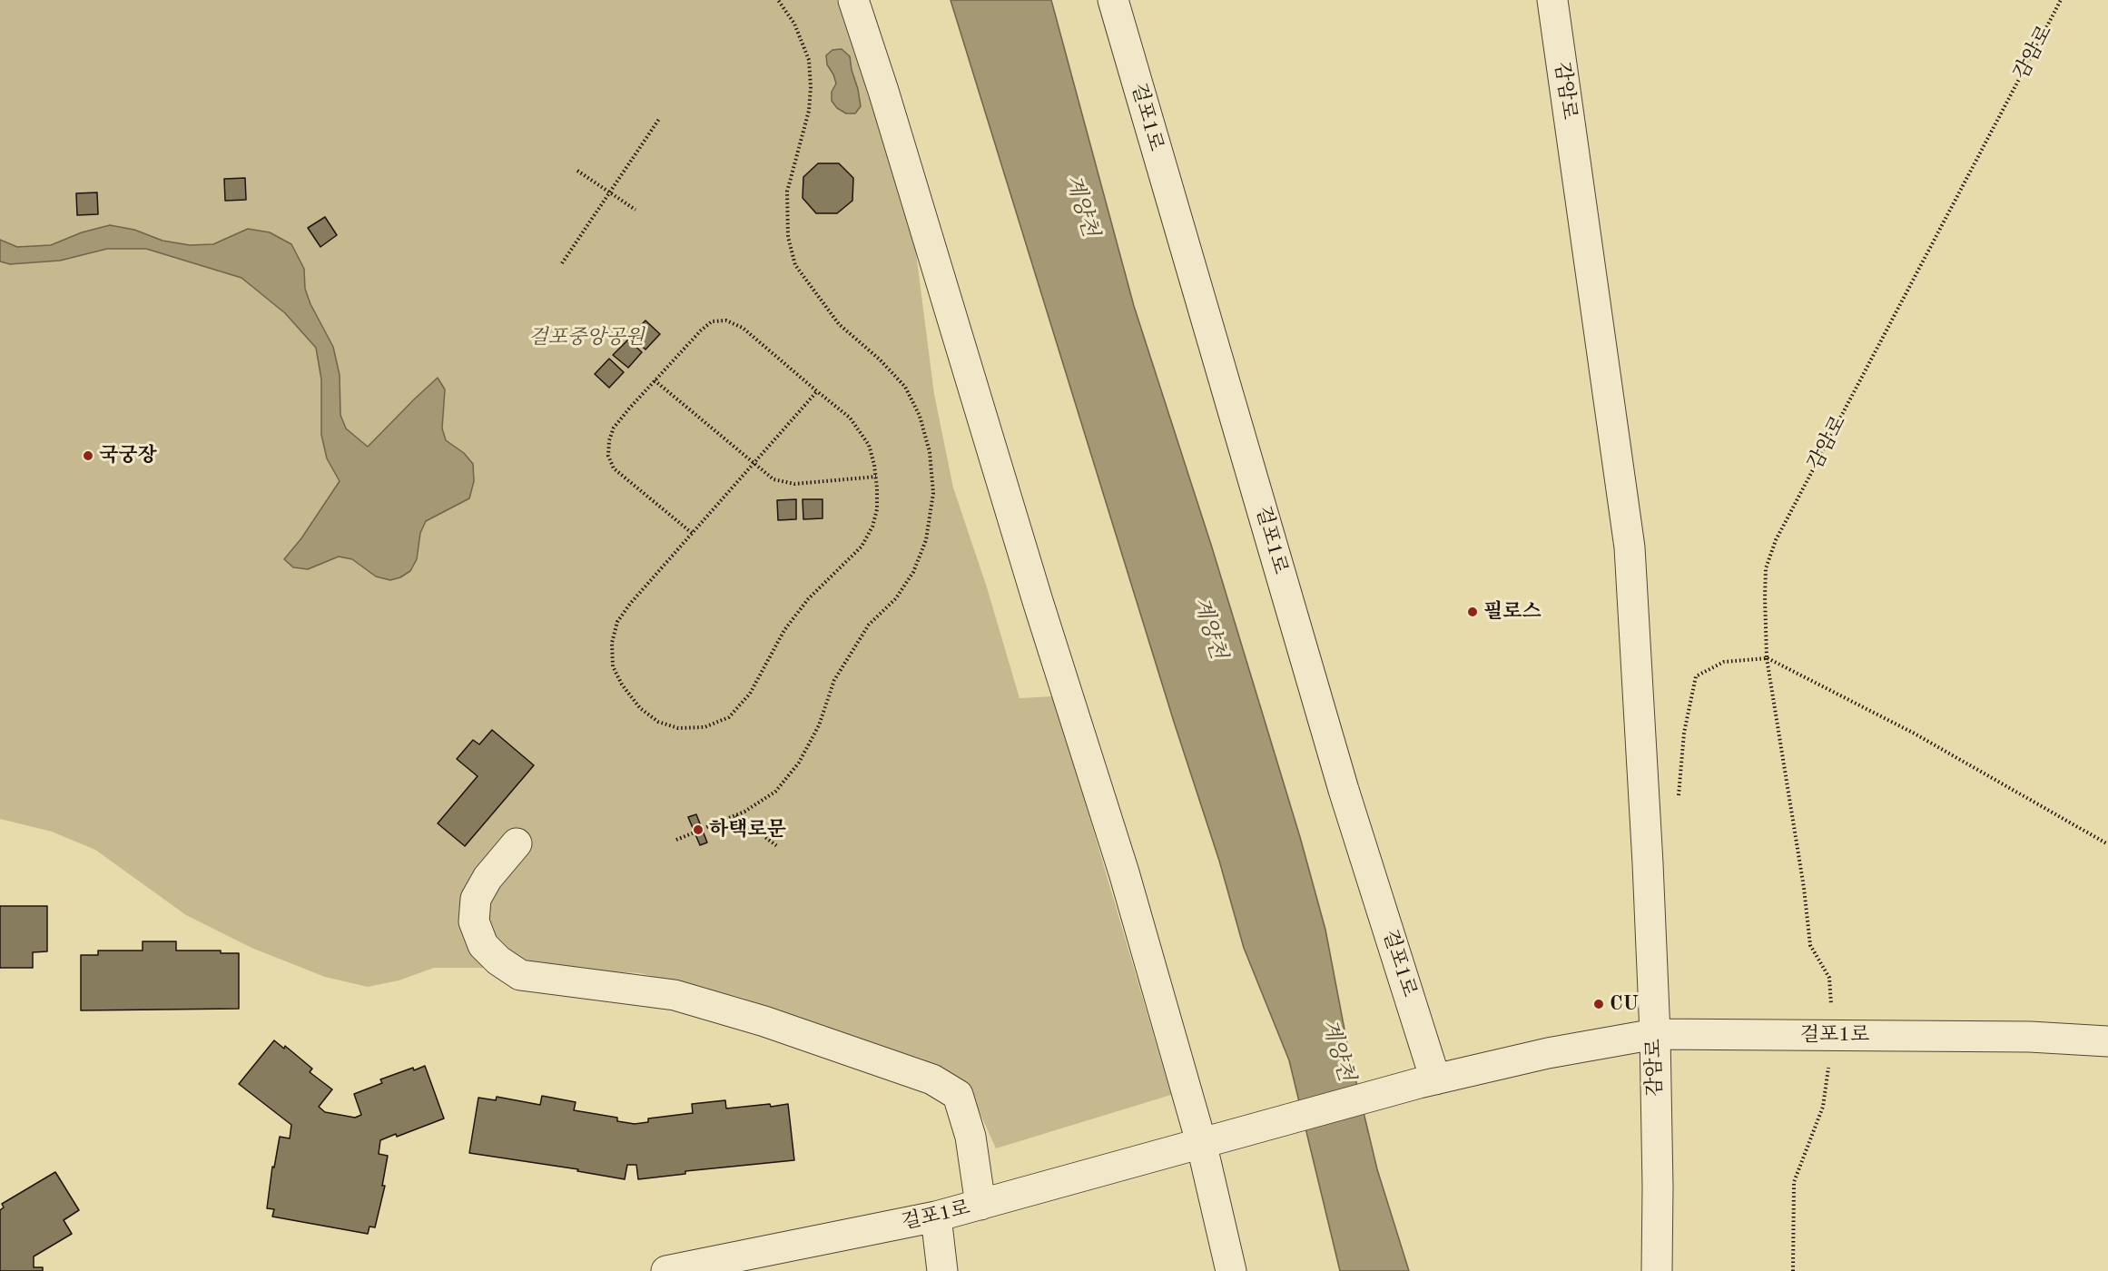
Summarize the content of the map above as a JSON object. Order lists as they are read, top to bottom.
{
  "streets": {
    "street": ["감암로", "걸포1로"]
  },
  "crossings": [
    ["감암로", "걸포1로"]
  ],
  "water": ["계양천"],
  "parks": ["걸포중앙공원"],
  "places": [
    "국궁장",
    "필로스",
    "하택로문",
    "CU"
  ]
}
